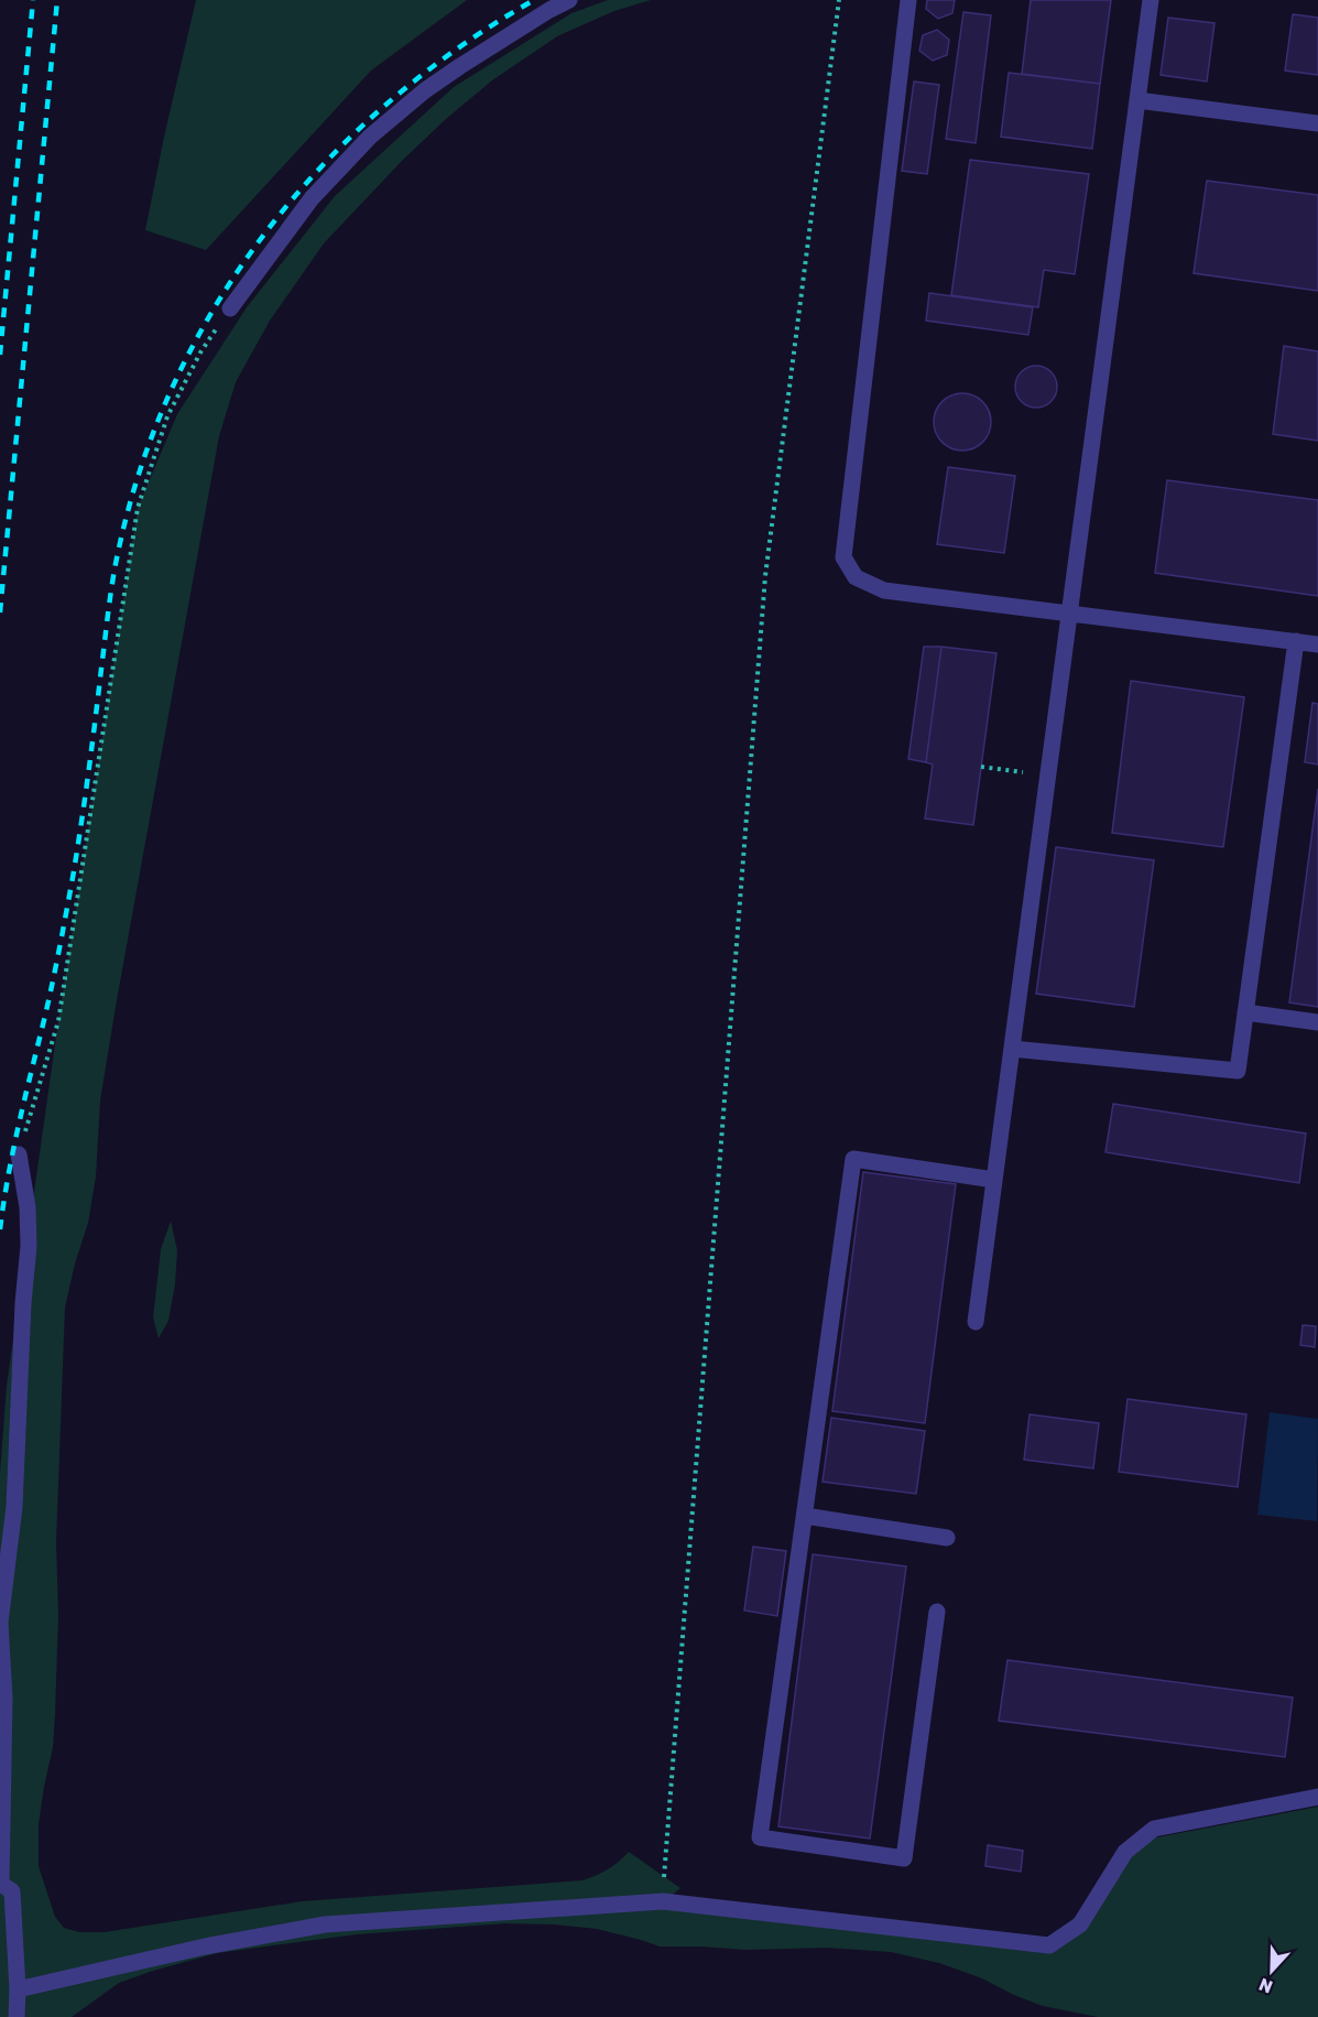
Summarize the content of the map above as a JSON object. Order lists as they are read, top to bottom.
{
  "north": "bottom"
}
